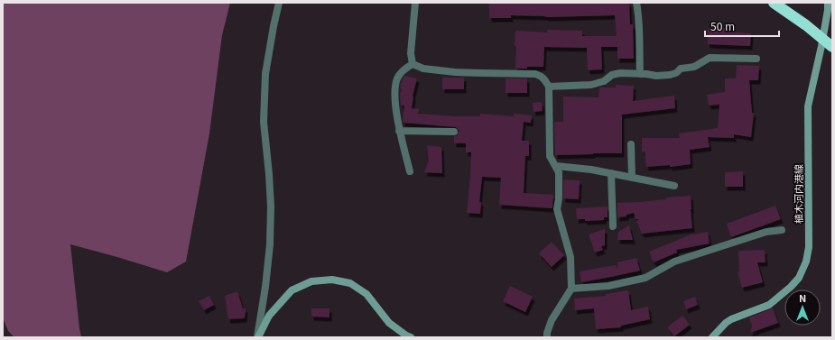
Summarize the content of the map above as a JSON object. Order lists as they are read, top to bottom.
{
  "streets": {
    "main road": ["植木河内港線"]
  },
  "scale_bar": "50 m",
  "north": "top"
}
